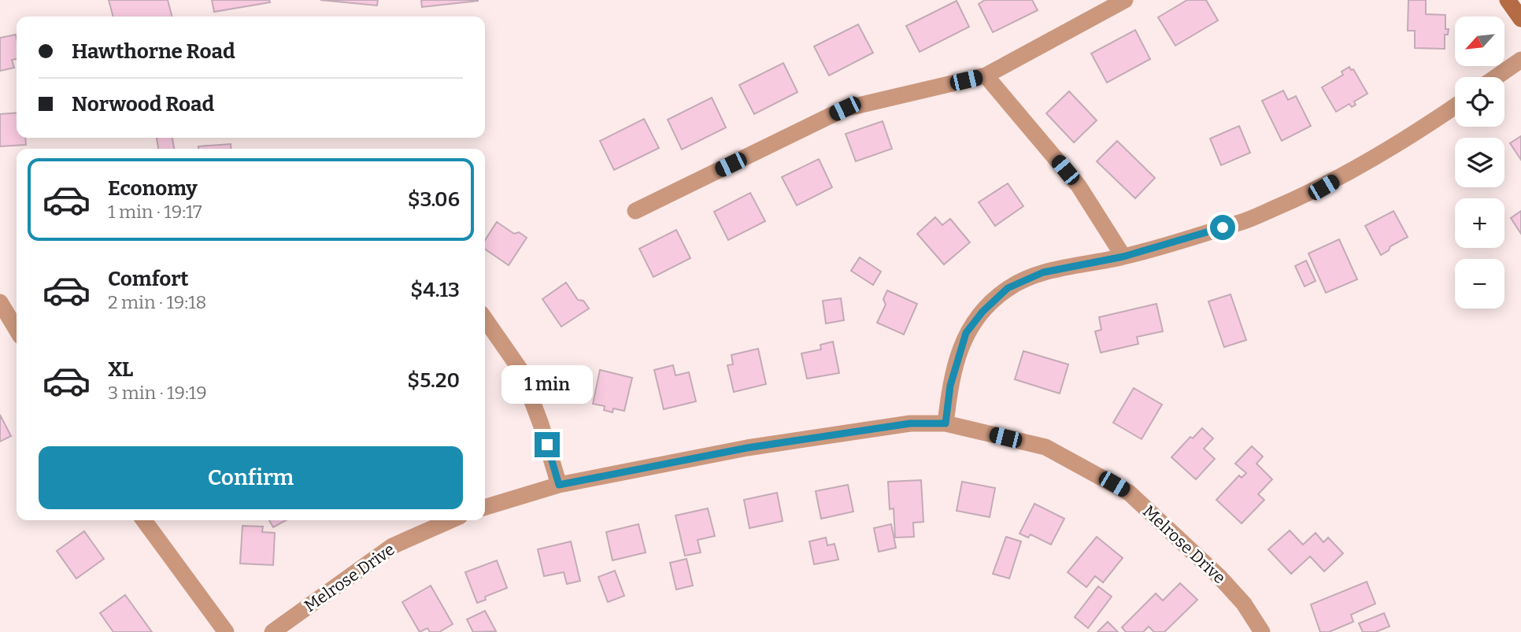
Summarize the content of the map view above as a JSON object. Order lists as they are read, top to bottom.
{
  "streets": {
    "street": ["Melrose Drive"]
  },
  "north": "bottom left",
  "page": {
    "map_buttons": ["+", "−"],
    "banner": ["Hawthorne Road", "Norwood Road"],
    "list": [
      {
        "name": "Economy",
        "note": "1 min · 19:17",
        "value": "$3.06"
      },
      {
        "name": "Comfort",
        "note": "2 min · 19:18",
        "value": "$4.13"
      },
      {
        "name": "XL",
        "note": "3 min · 19:19",
        "value": "$5.20"
      }
    ],
    "bubble": "1 min",
    "buttons": "Confirm"
  }
}
